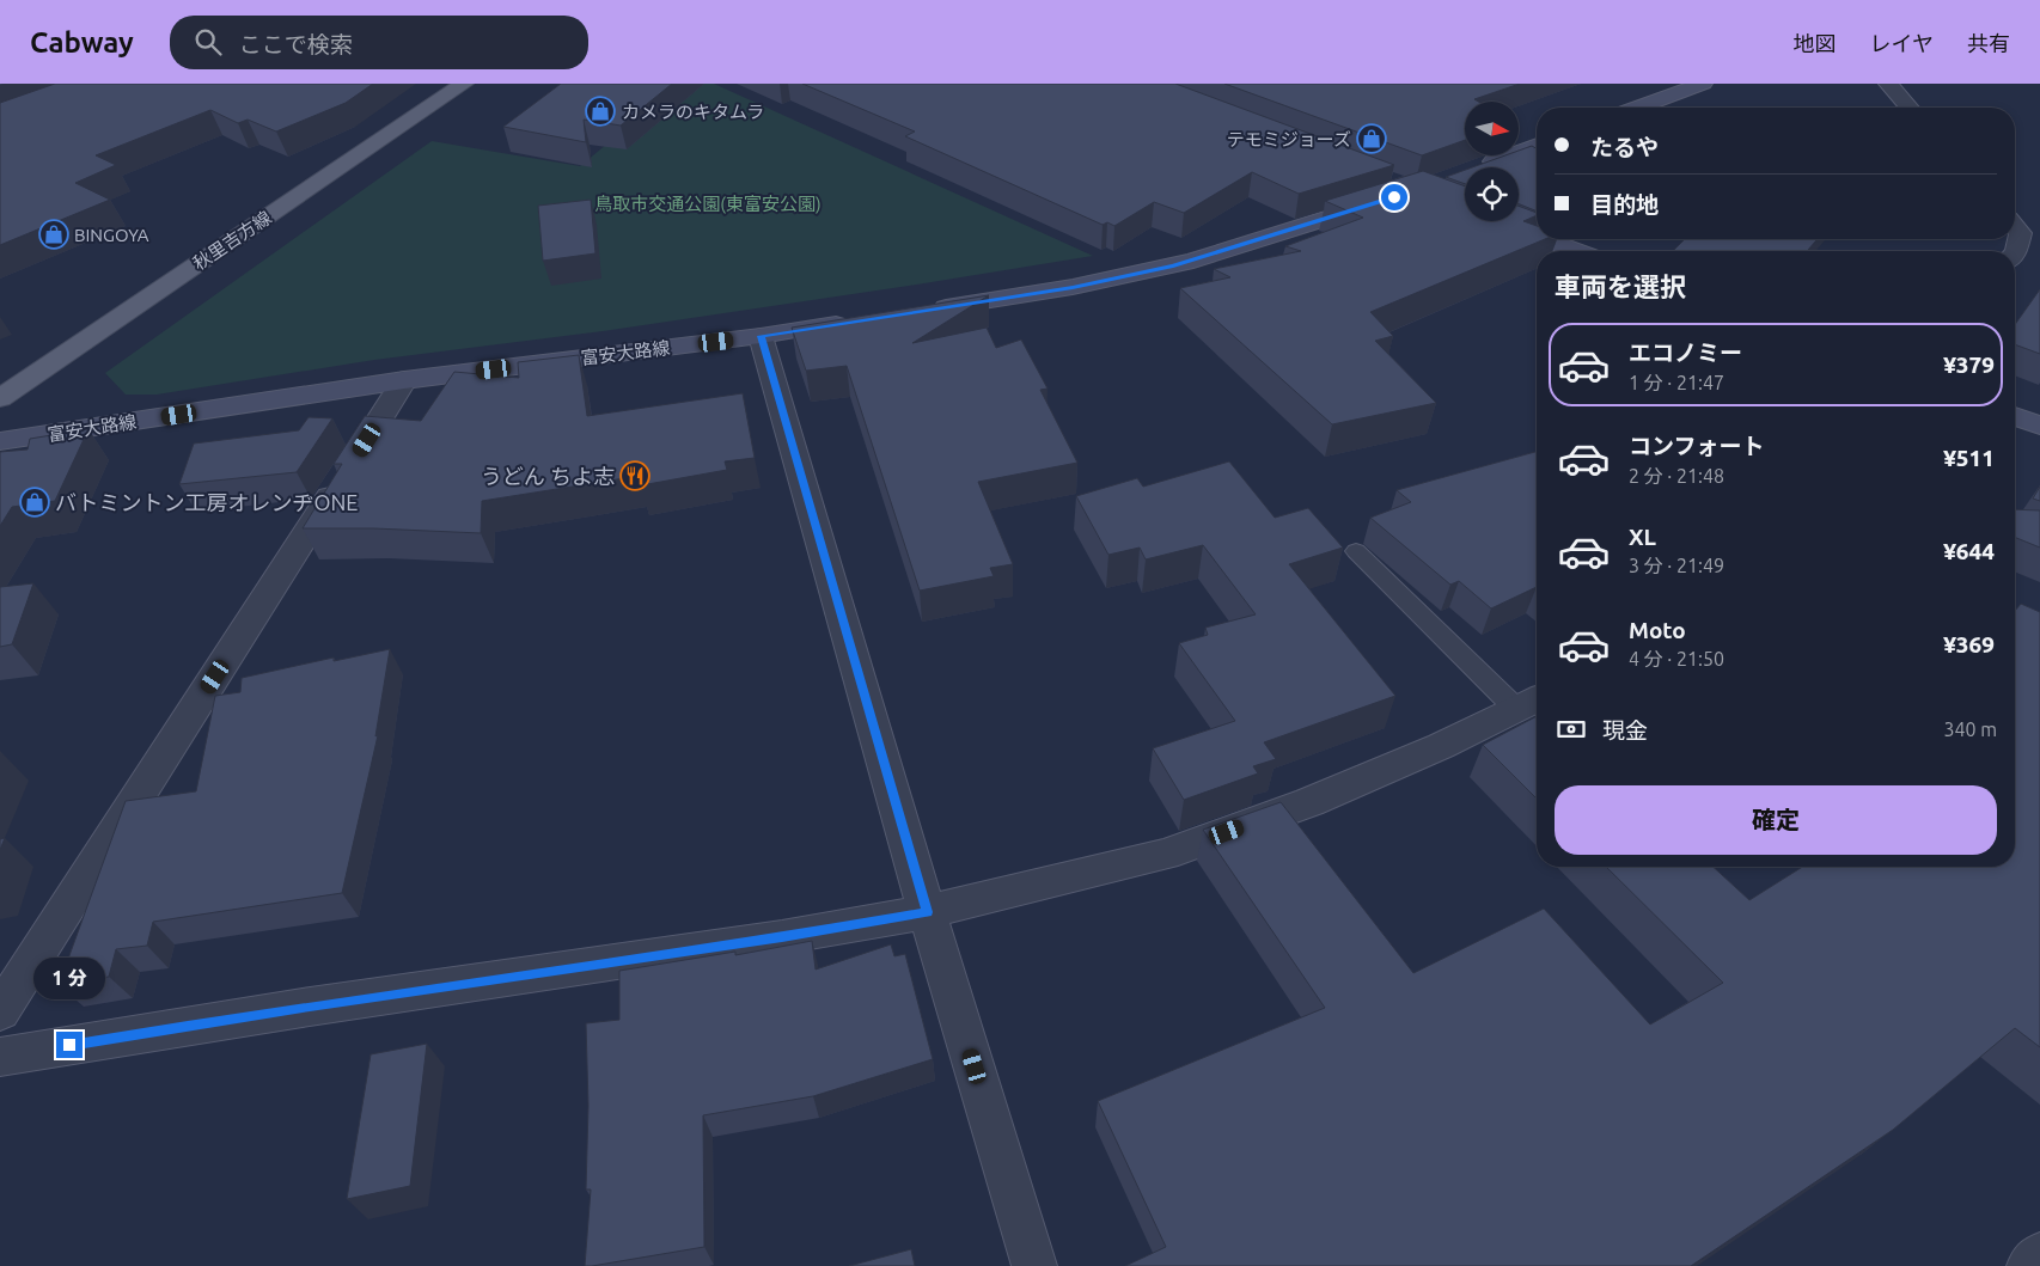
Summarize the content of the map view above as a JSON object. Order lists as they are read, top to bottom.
{
  "streets": {
    "main road": ["秋里吉方線"],
    "street": ["富安大路線"]
  },
  "parks": ["鳥取市交通公園(東富安公園)"],
  "places": {
    "shop": [
      "カメラのキタムラ",
      "テモミジョーズ",
      "BINGOYA",
      "バトミントン工房オレンヂONE"
    ],
    "restaurant": ["うどん ちよ志"]
  },
  "north": "right",
  "page": {
    "header": "Cabway",
    "search": "ここで検索",
    "nav": ["地図", "レイヤ", "共有"],
    "banner": ["たるや", "目的地"],
    "heading": "車両を選択",
    "list": [
      {
        "name": "エコノミー",
        "note": "1 分 · 21:47",
        "value": "¥379"
      },
      {
        "name": "コンフォート",
        "note": "2 分 · 21:48",
        "value": "¥511"
      },
      {
        "name": "XL",
        "note": "3 分 · 21:49",
        "value": "¥644"
      },
      {
        "name": "Moto",
        "note": "4 分 · 21:50",
        "value": "¥369"
      }
    ],
    "pay": ["現金", "340 m"],
    "buttons": "確定",
    "bubble": "1 分"
  }
}
